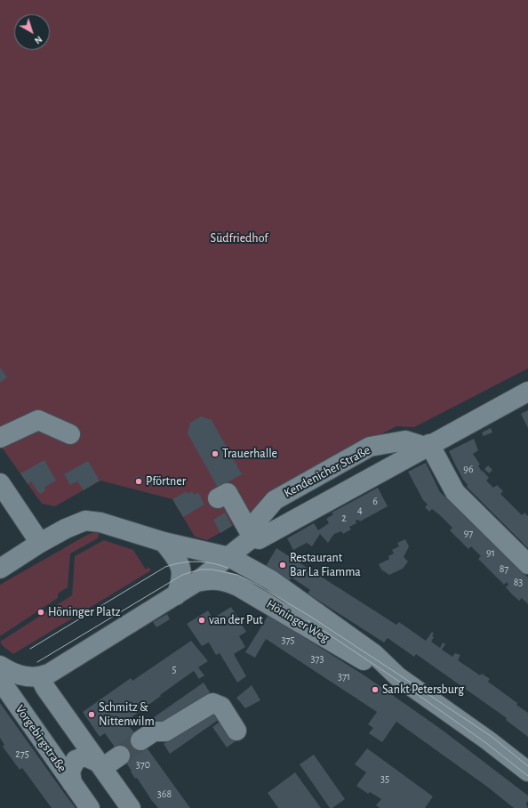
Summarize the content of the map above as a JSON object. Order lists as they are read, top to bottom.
{
  "streets": {
    "street": ["Kendenicher Straße", "Höninger Weg", "Vorgebirgstraße"]
  },
  "crossings": [
    ["Kendenicher Straße", "Höninger Weg"]
  ],
  "parks": ["Südfriedhof"],
  "places": [
    "Trauerhalle",
    "Pförtner",
    "Restaurant Bar La Fiamma",
    "Höninger Platz",
    "van der Put",
    "Sankt Petersburg",
    "Schmitz & Nittenwilm"
  ],
  "house_numbers": [
    "96",
    "6",
    "4",
    "2",
    "97",
    "91",
    "87",
    "83",
    "375",
    "373",
    "5",
    "371",
    "275",
    "370",
    "35",
    "368"
  ],
  "north": "bottom right"
}
